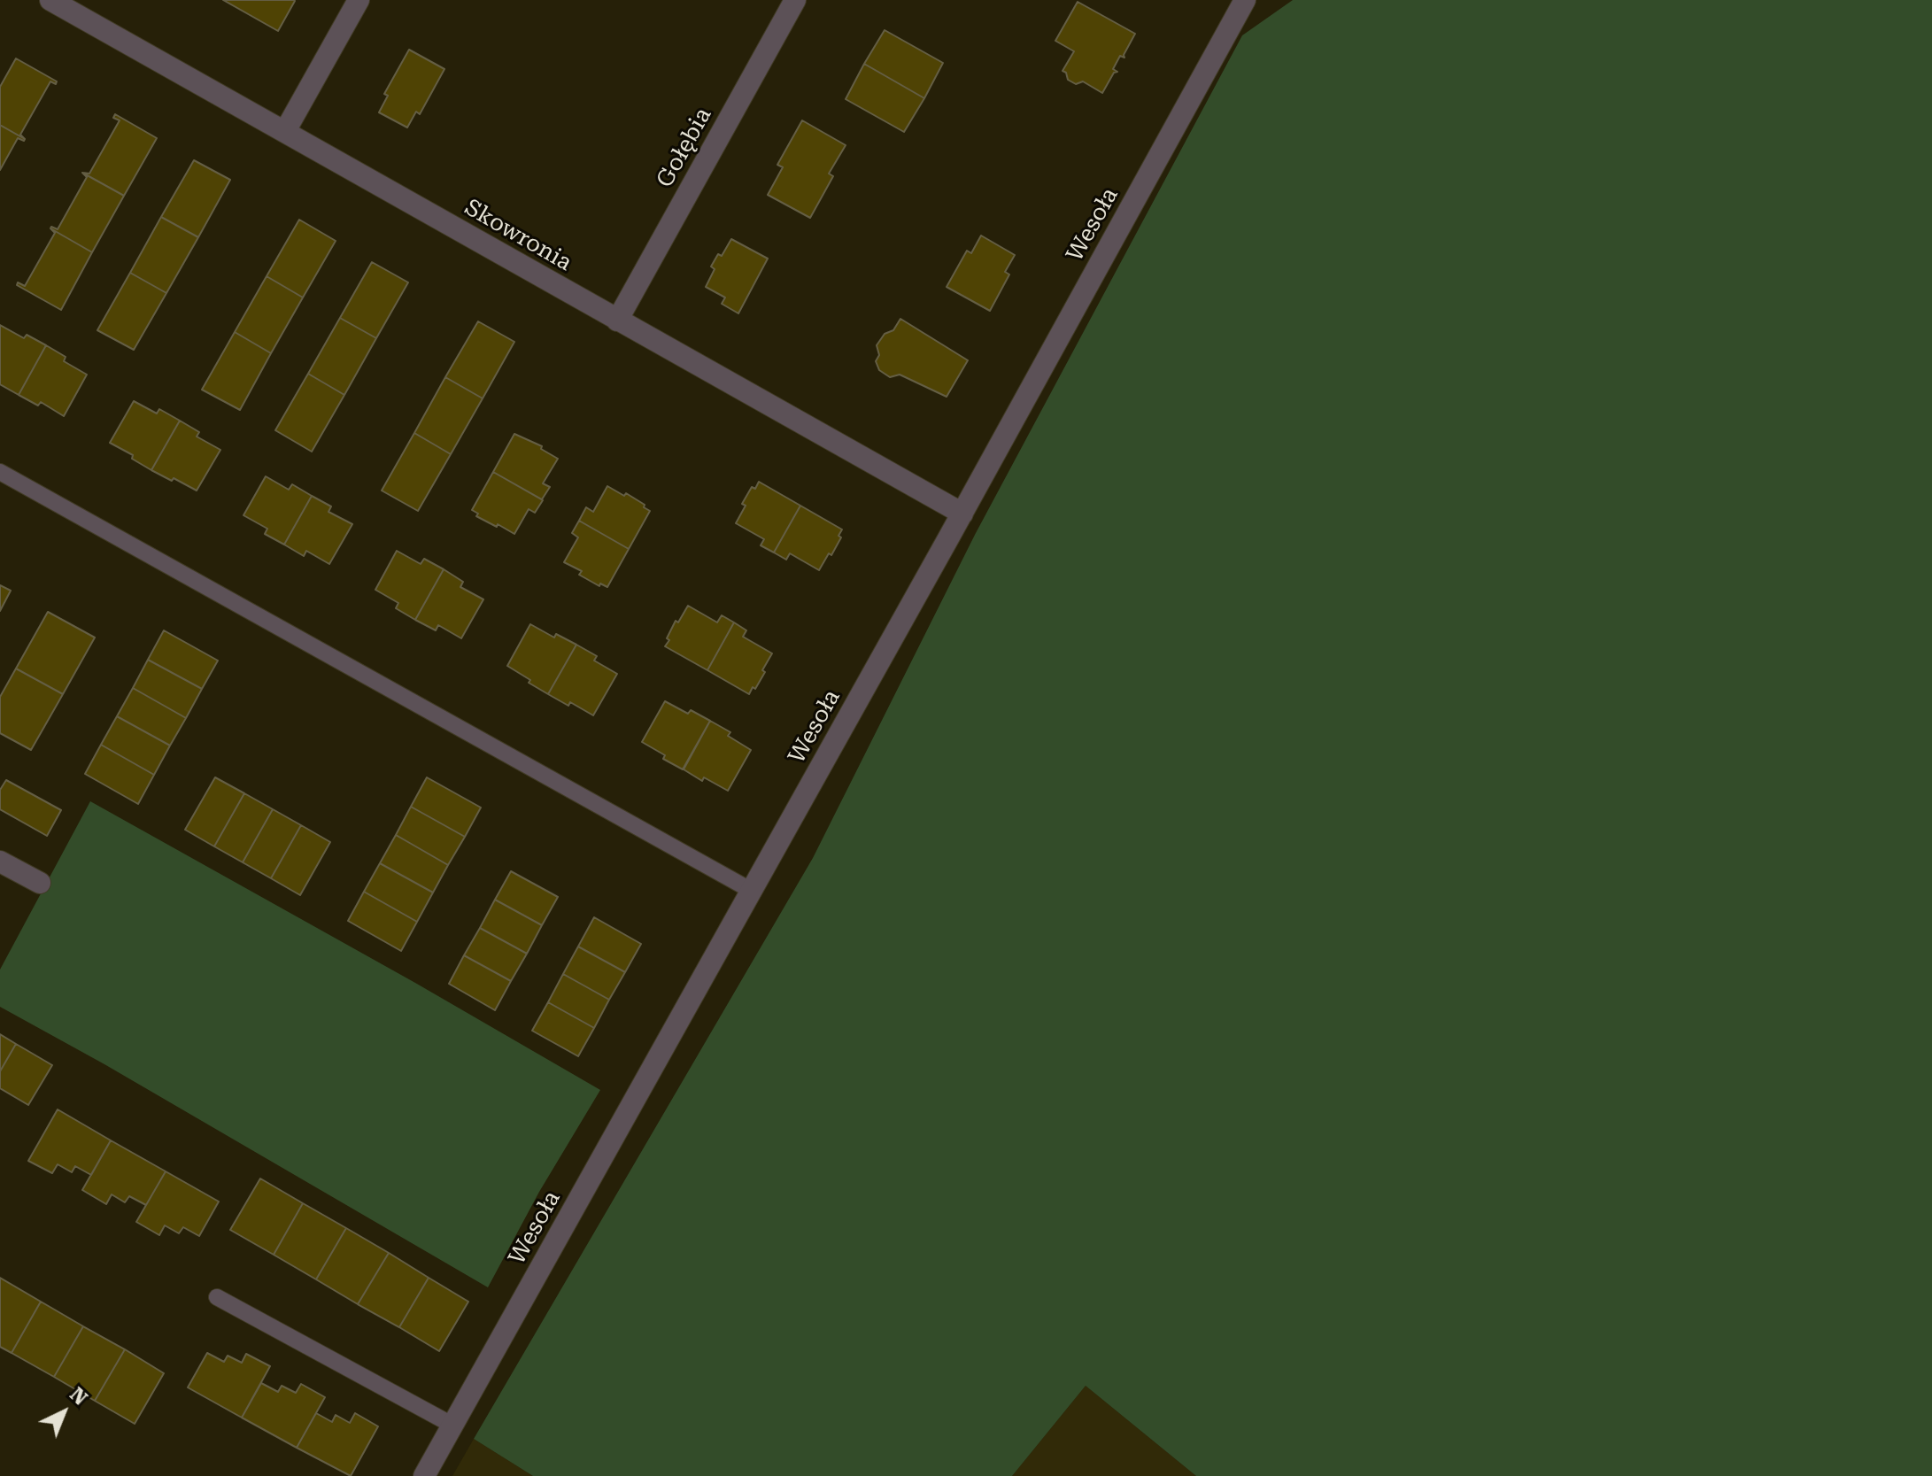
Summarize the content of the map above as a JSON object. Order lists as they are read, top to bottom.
{
  "streets": {
    "street": ["Gołębia", "Wesoła", "Skowronia"]
  },
  "crossings": [
    ["Gołębia", "Skowronia"],
    ["Wesoła", "Skowronia"]
  ],
  "north": "top right"
}
